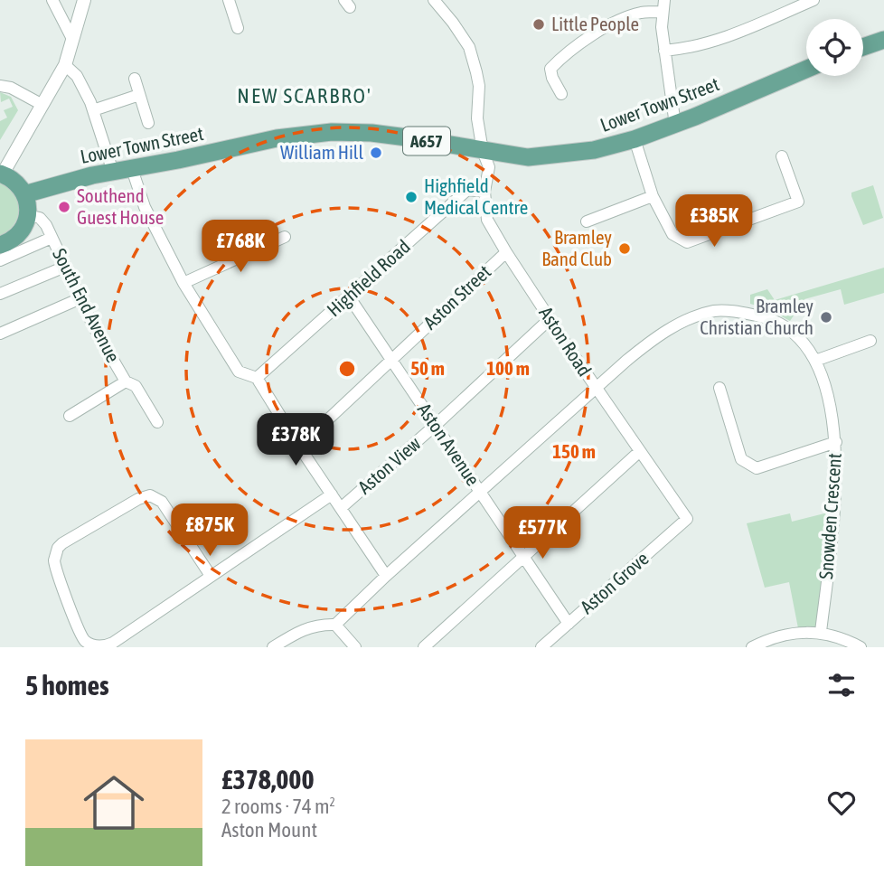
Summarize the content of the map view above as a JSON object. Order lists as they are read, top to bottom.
{
  "streets": {
    "main road": ["Lower Town Street", "A657"],
    "street": [
      "Highfield Road",
      "Aston Street",
      "South End Avenue",
      "Aston Road",
      "Aston Avenue",
      "Aston View",
      "Snowden Crescent",
      "Aston Grove"
    ]
  },
  "crossings": [
    ["Lower Town Street", "Aston Road"],
    ["Highfield Road", "Aston Road"],
    ["Highfield Road", "Aston Avenue"],
    ["Aston Street", "Aston Road"],
    ["Aston Street", "Aston Avenue"],
    ["Aston Road", "Aston View"],
    ["Aston Road", "Snowden Crescent"],
    ["Aston Road", "Aston Grove"],
    ["Aston Avenue", "Aston View"],
    ["Aston Avenue", "Snowden Crescent"],
    ["Aston Avenue", "Aston Grove"]
  ],
  "districts": ["NEW SCARBRO'"],
  "places": [
    "Little People",
    "William Hill",
    "Highfield Medical Centre",
    "Southend Guest House",
    "Bramley Band Club",
    "Bramley Christian Church"
  ],
  "page": {
    "price": [
      "£385K",
      "£768K",
      "£378K",
      "£875K",
      "£577K"
    ],
    "heading": "5 homes",
    "list": [
      {
        "name": "£378,000",
        "note": "2 rooms · 74 m² · Aston Mount"
      }
    ]
  },
  "rings": ["50 m", "100 m", "150 m"]
}
